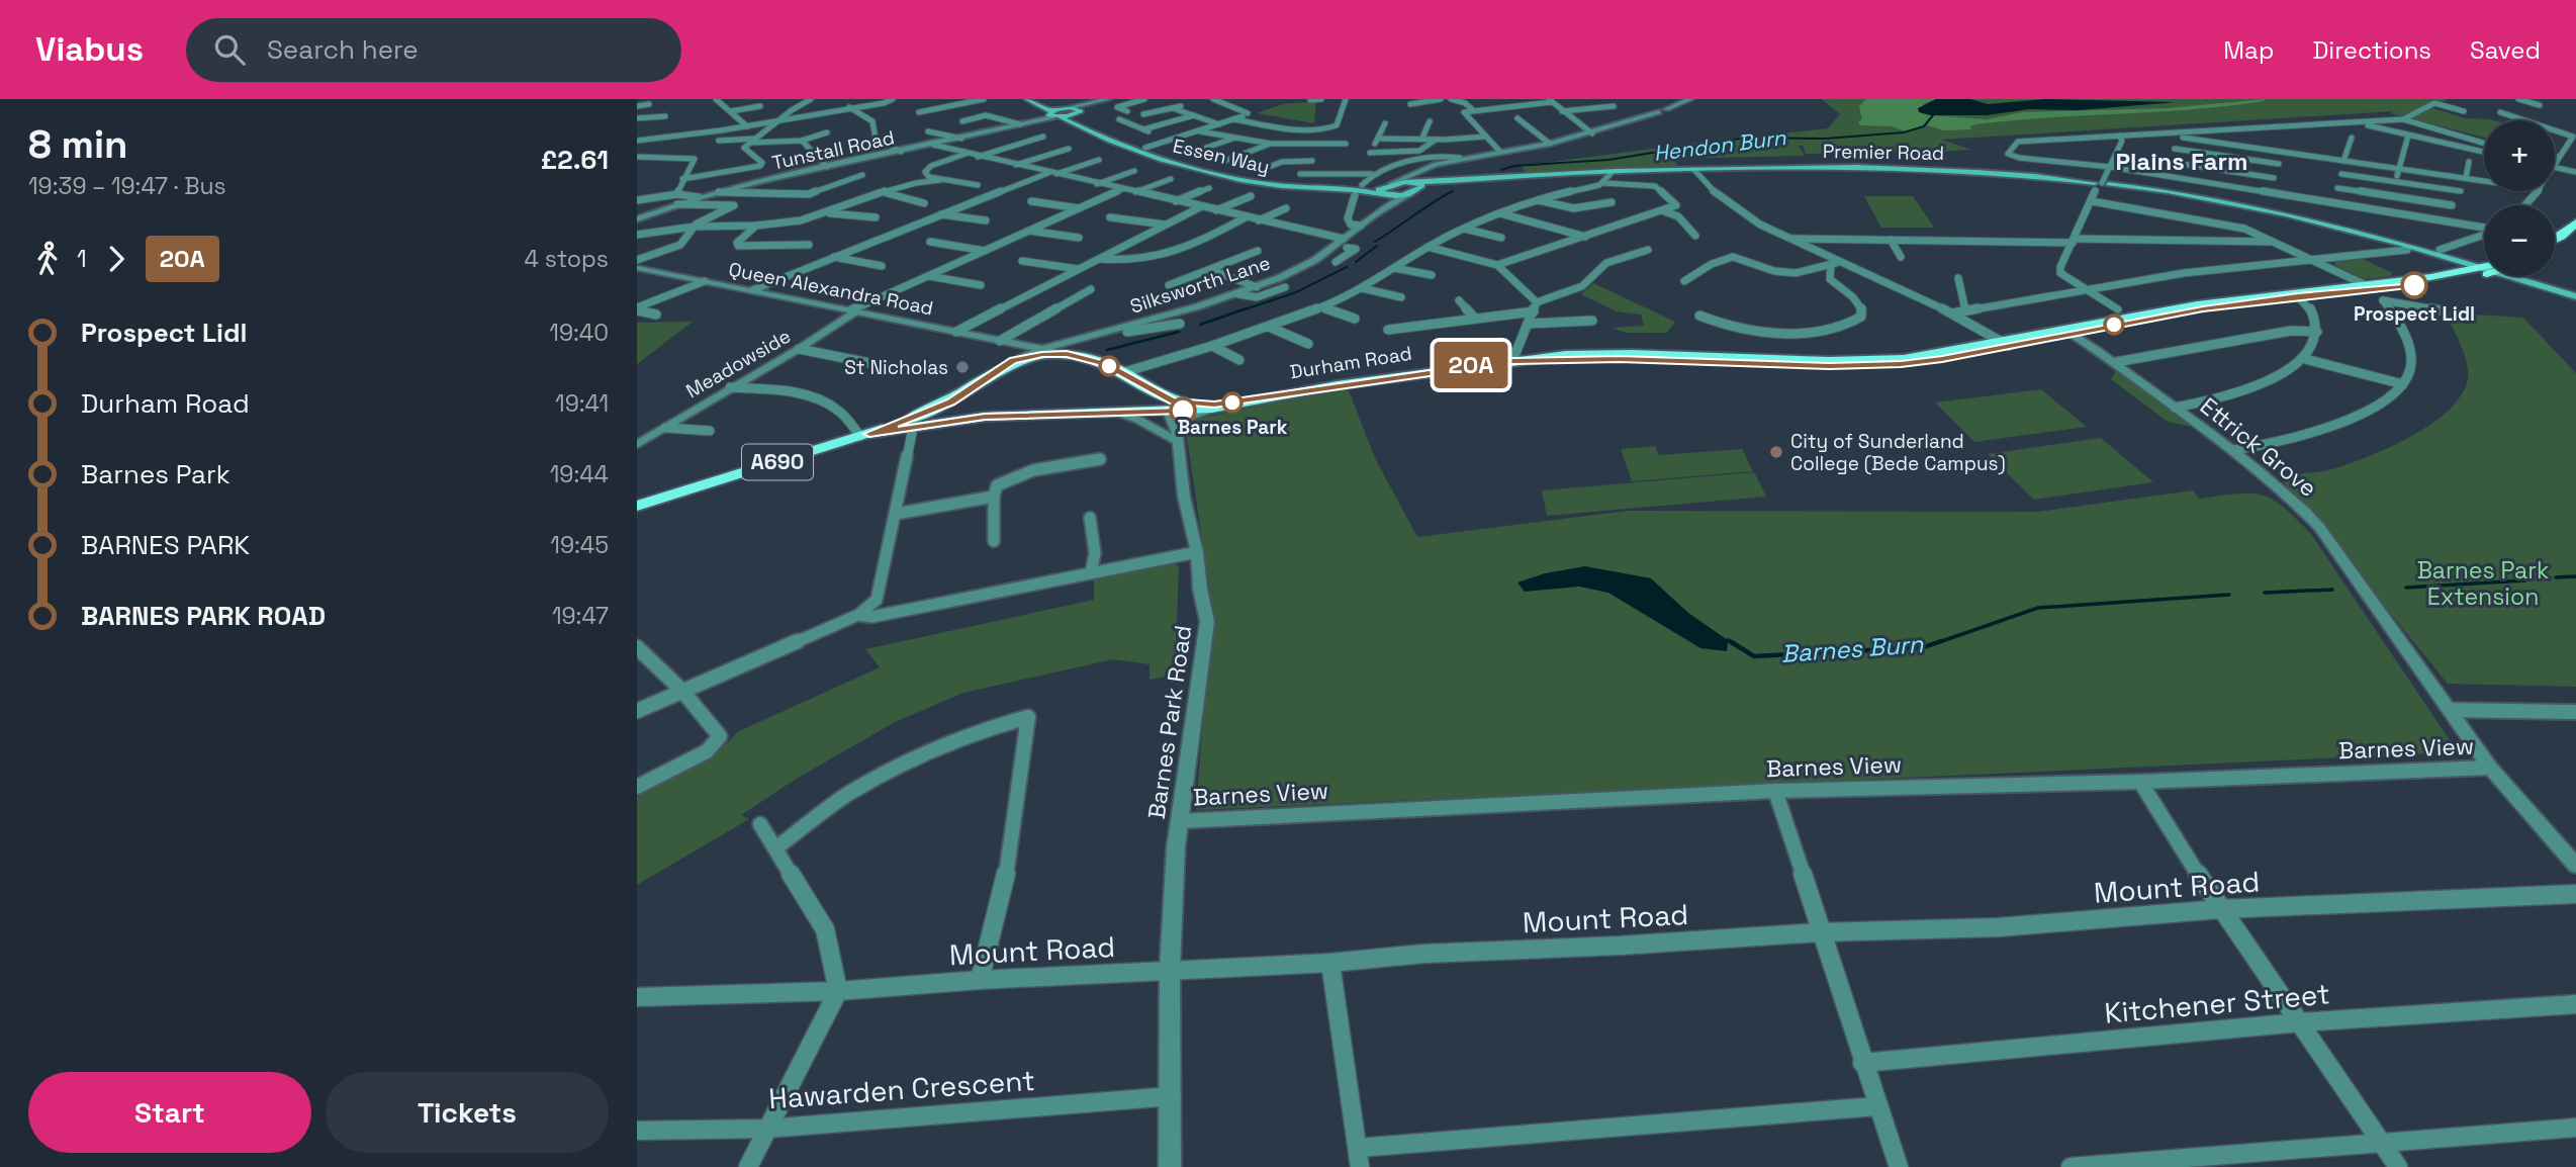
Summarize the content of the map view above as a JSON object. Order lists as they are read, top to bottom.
{
  "streets": {
    "highway": ["Durham Road", "A690"],
    "main road": ["Tunstall Road", "Premier Road", "Essen Way"],
    "street": [
      "Silksworth Lane",
      "Queen Alexandra Road",
      "Meadowside",
      "Ettrick Grove",
      "Barnes Park Road",
      "Barnes View",
      "Mount Road",
      "Kitchener Street",
      "Hawarden Crescent"
    ]
  },
  "crossings": [
    ["Tunstall Road", "Essen Way"],
    ["Premier Road", "Essen Way"],
    ["Premier Road", "Silksworth Lane"],
    ["Premier Road", "Durham Road"],
    ["Silksworth Lane", "Queen Alexandra Road"],
    ["Silksworth Lane", "Durham Road"],
    ["Queen Alexandra Road", "Durham Road"],
    ["Queen Alexandra Road", "Meadowside"],
    ["Durham Road", "Ettrick Grove"],
    ["Durham Road", "A690"],
    ["Durham Road", "Barnes Park Road"],
    ["Ettrick Grove", "Barnes View"],
    ["A690", "Barnes Park Road"],
    ["Barnes Park Road", "Barnes View"],
    ["Barnes Park Road", "Mount Road"],
    ["Barnes Park Road", "Hawarden Crescent"]
  ],
  "districts": ["Plains Farm"],
  "water": ["Hendon Burn", "Barnes Burn"],
  "parks": ["Barnes Park Extension"],
  "places": [
    "Prospect Lidl",
    "St Nicholas",
    "Barnes Park",
    "City of Sunderland College (Bede Campus)"
  ],
  "lines": ["bus line 20A"],
  "page": {
    "header": "Viabus",
    "search": "Search here",
    "nav": ["Map", "Directions", "Saved"],
    "heading": ["8 min", "19:39 – 19:47 · Bus", "£2.61"],
    "on_map": "20A",
    "map_buttons": ["+", "−"],
    "legs": ["1", "20A", "4 stops"],
    "list": [
      {
        "name": "Prospect Lidl",
        "value": "19:40"
      },
      {
        "name": "Durham Road",
        "value": "19:41"
      },
      {
        "name": "Barnes Park",
        "value": "19:44"
      },
      {
        "name": "BARNES PARK",
        "value": "19:45"
      },
      {
        "name": "BARNES PARK ROAD",
        "value": "19:47"
      }
    ],
    "buttons": ["Start", "Tickets"]
  }
}
